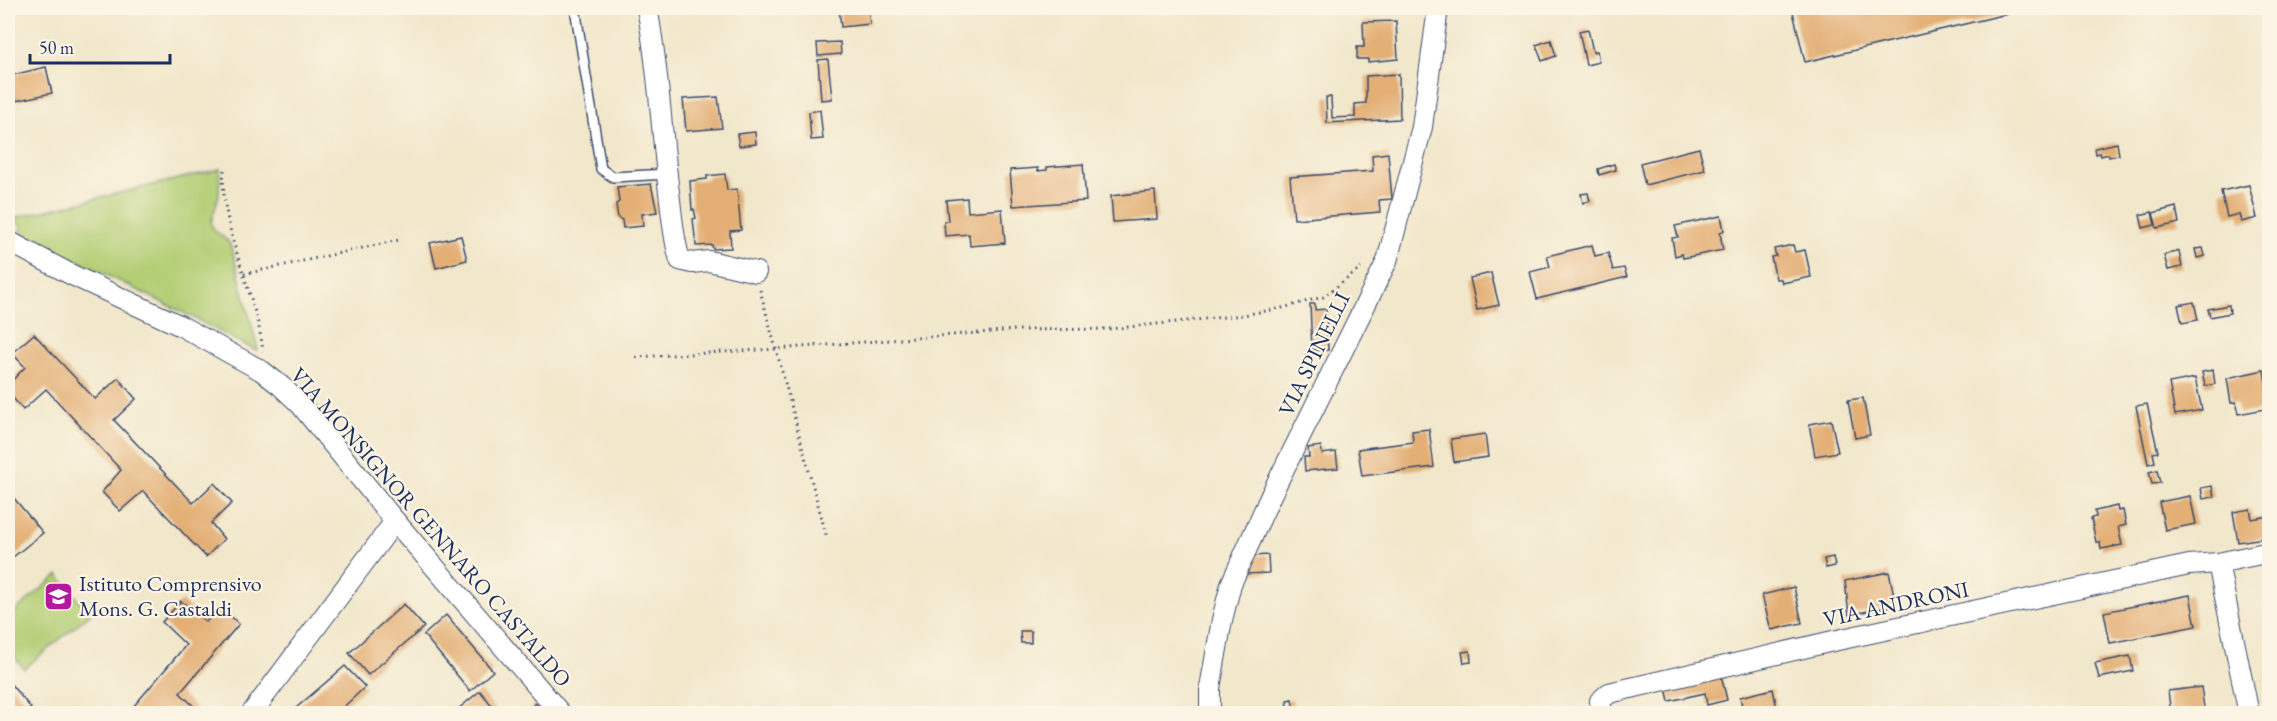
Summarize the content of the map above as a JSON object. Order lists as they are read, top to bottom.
{
  "streets": {
    "street": ["VIA SPINELLI", "VIA MONSIGNOR GENNARO CASTALDO", "VIA ANDRONI"]
  },
  "places": {
    "school or university": ["Istituto Comprensivo Mons. G. Castaldi"]
  },
  "scale_bar": "50 m"
}
